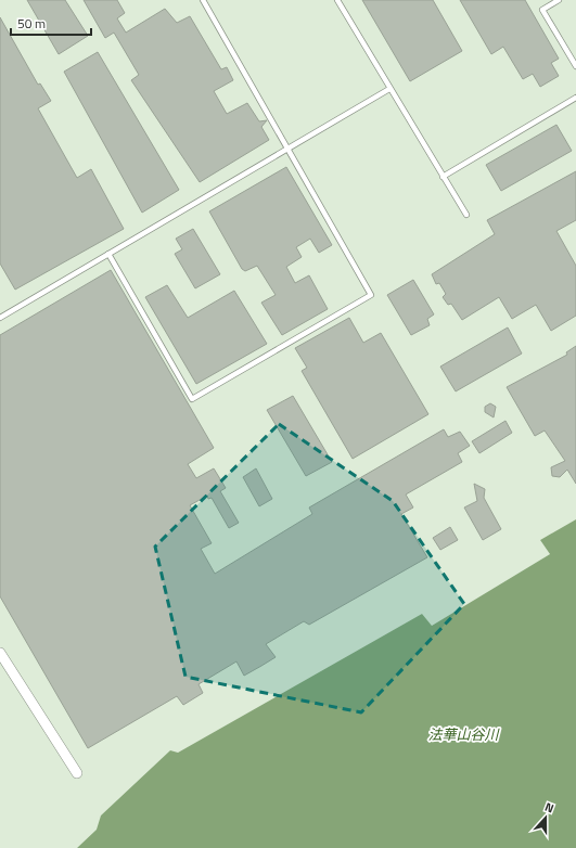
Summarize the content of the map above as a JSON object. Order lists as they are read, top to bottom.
{
  "water": ["法華山谷川"],
  "scale_bar": "50 m",
  "north": "top"
}
